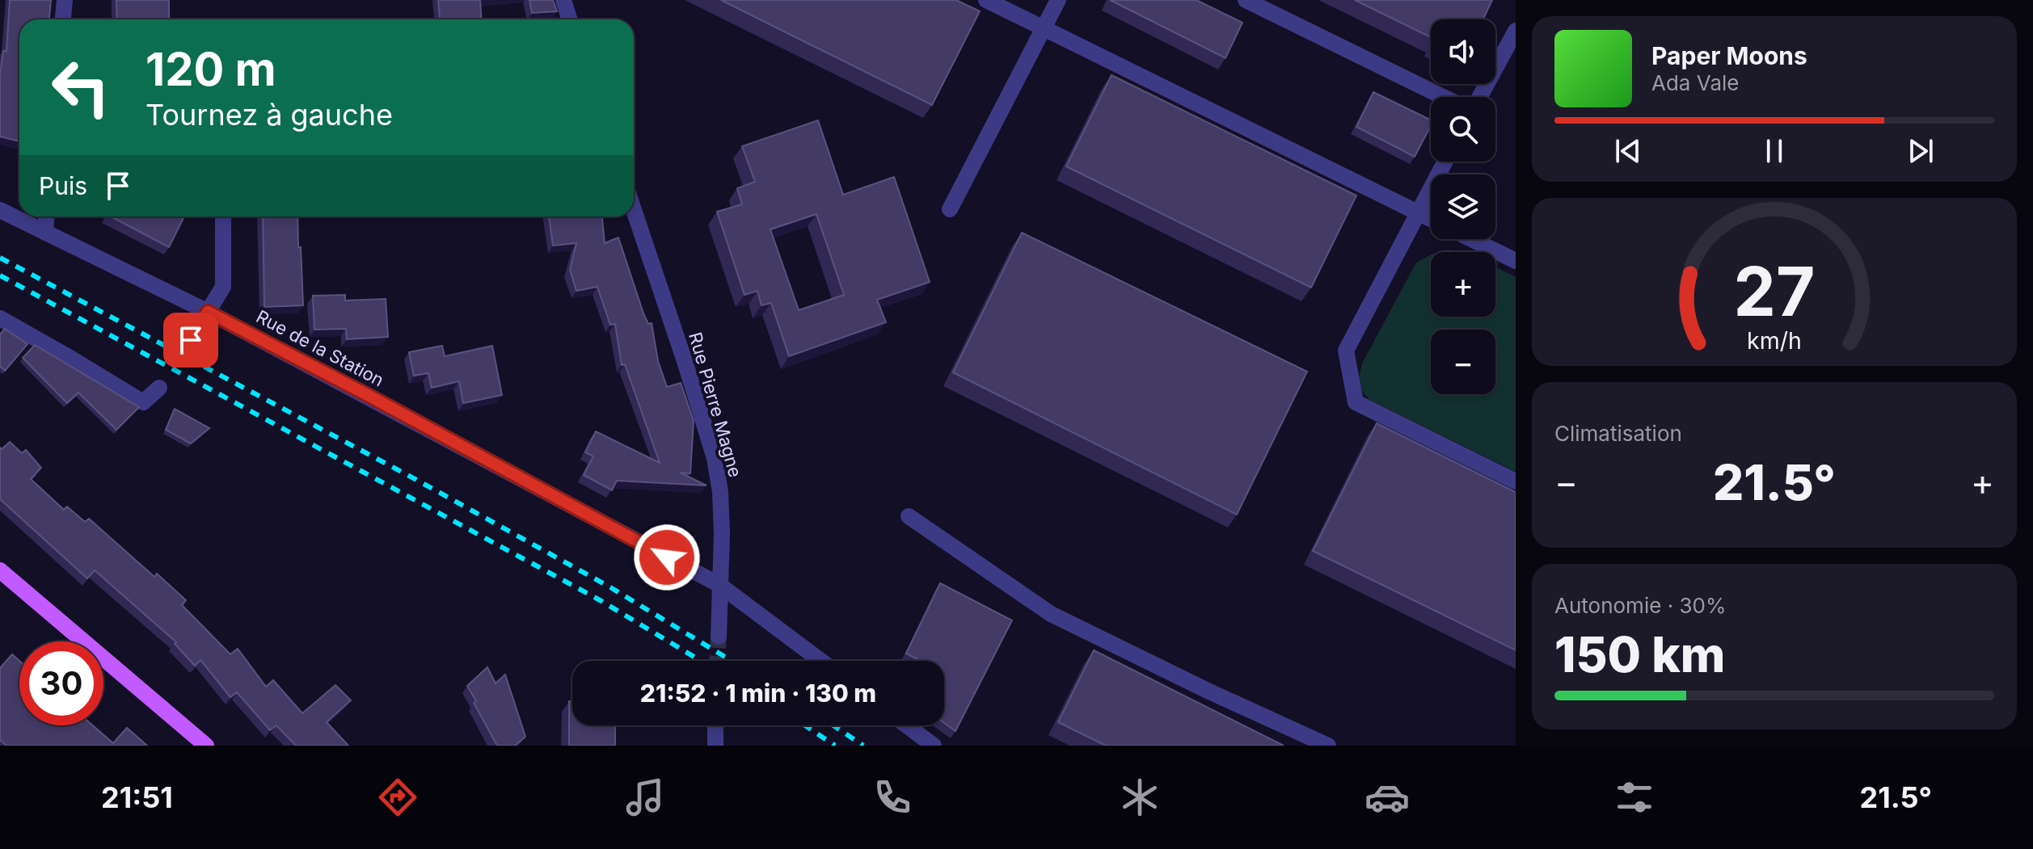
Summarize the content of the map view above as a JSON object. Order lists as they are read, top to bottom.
{
  "streets": {
    "street": ["Rue de la Station", "Rue Pierre Magne"]
  },
  "crossings": [
    ["Rue de la Station", "Rue Pierre Magne"]
  ],
  "page": {
    "map_buttons": ["+", "−"],
    "turn": ["120 m", "Tournez à gauche"],
    "song": ["Paper Moons", "Ada Vale"],
    "then": "Puis",
    "tile": [
      "Climatisation",
      ["Autonomie · 30%", "150 km"]
    ],
    "heat": ["−", "21.5°", "+"],
    "limit": "30",
    "trip": "21:52 · 1 min · 130 m",
    "tabs": ["21:51", "21.5°"],
    "gauge": ["27", "km/h"]
  }
}
